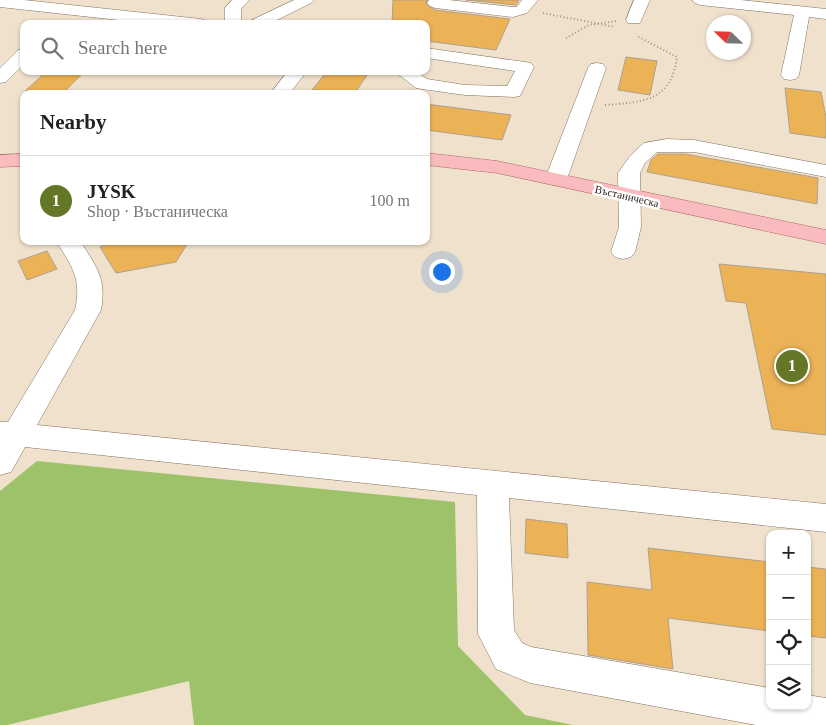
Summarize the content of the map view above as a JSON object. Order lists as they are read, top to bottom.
{
  "streets": {
    "main road": ["Въстаническа"]
  },
  "north": "top left",
  "page": {
    "search": "Search here",
    "heading": "Nearby",
    "list": [
      {
        "mark": "1",
        "name": "JYSK",
        "note": "Shop · Въстаническа",
        "value": "100 m"
      }
    ],
    "pins": "1",
    "map_buttons": ["+", "−"]
  }
}
